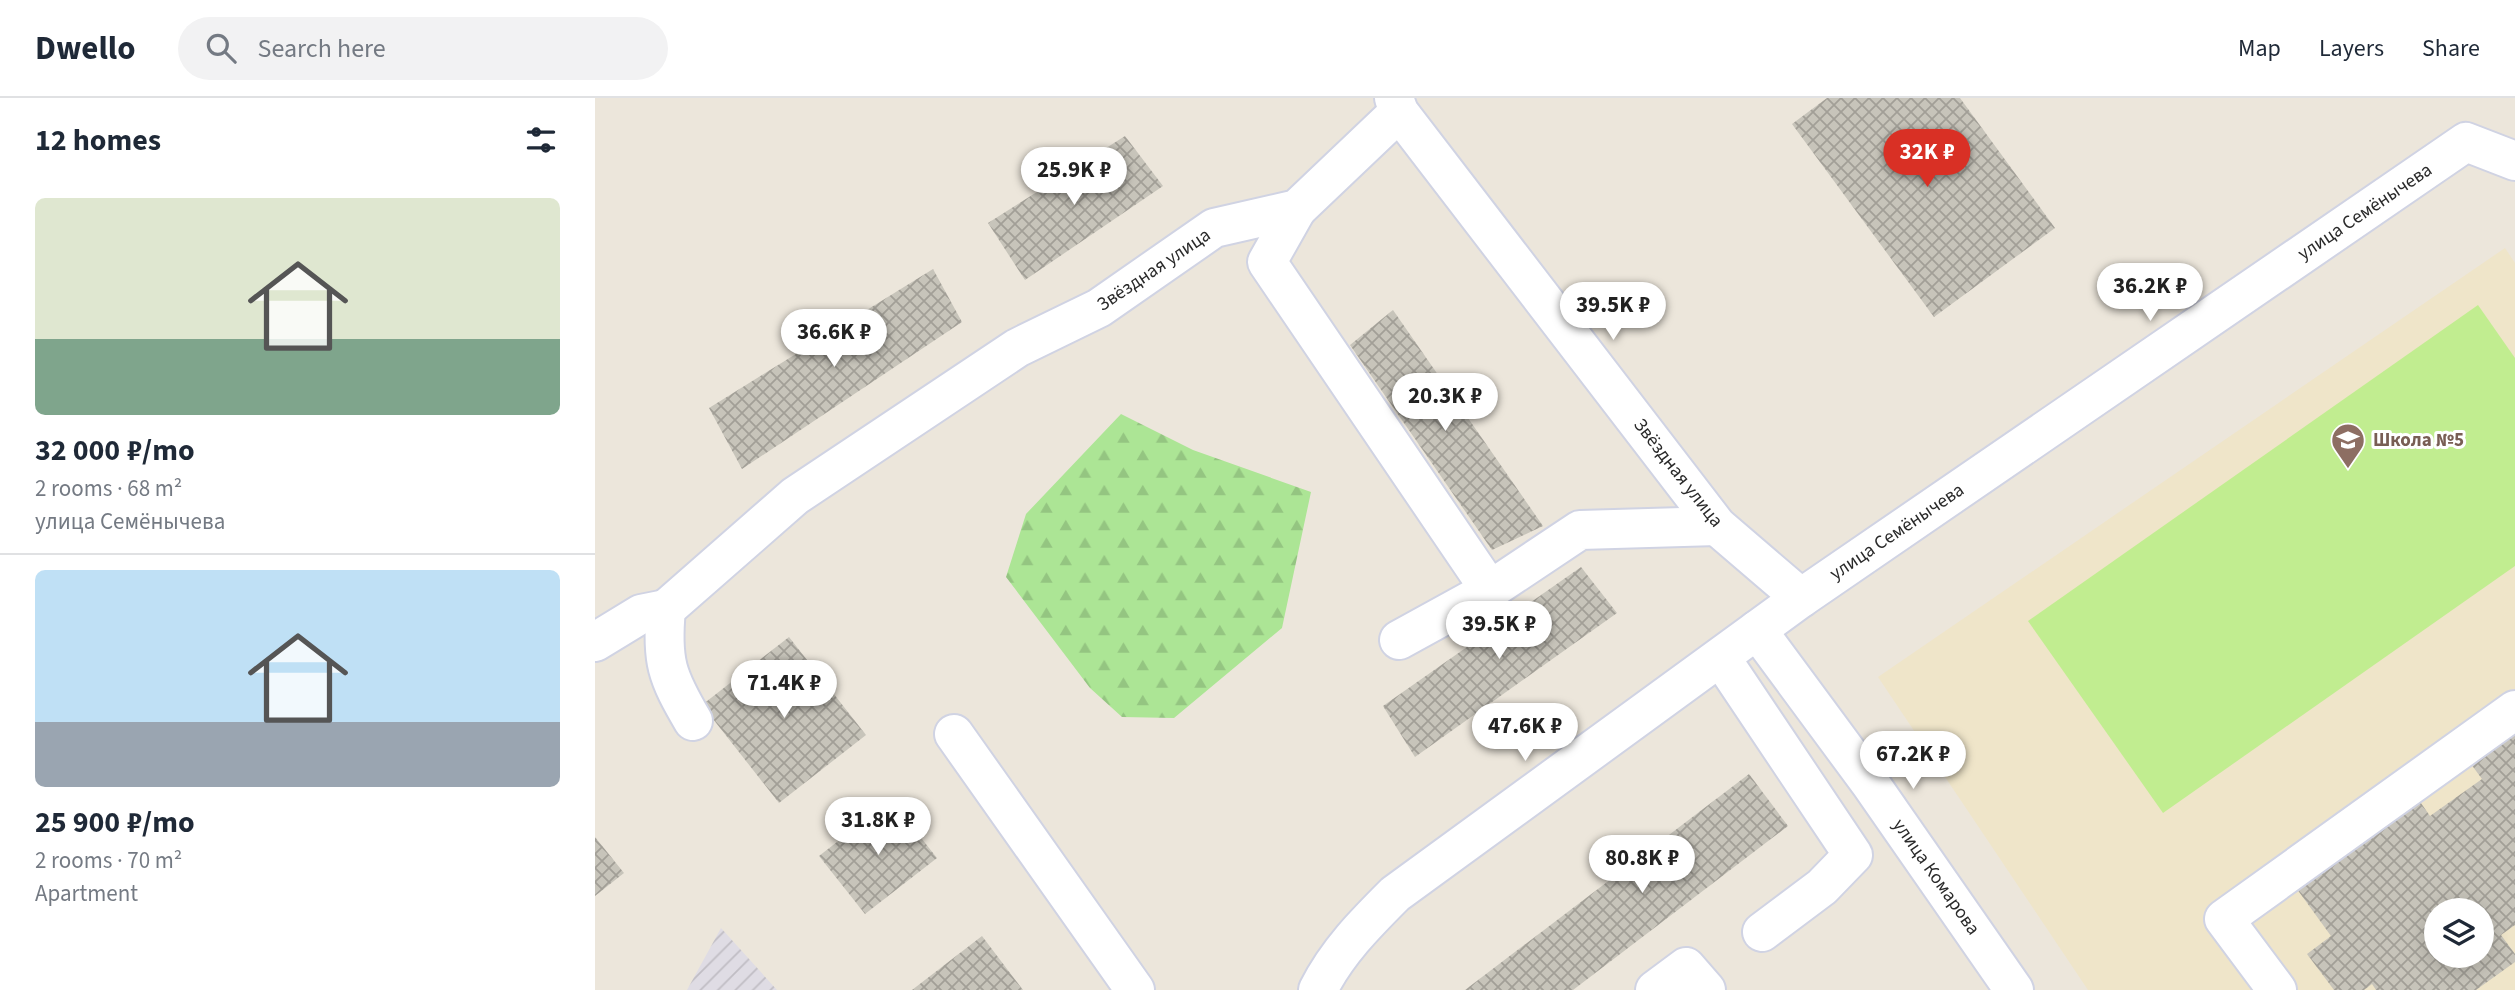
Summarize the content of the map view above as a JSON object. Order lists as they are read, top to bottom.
{
  "streets": {
    "street": ["улица Семёнычева", "Звёздная улица", "улица Комарова"]
  },
  "crossings": [
    ["улица Семёнычева", "Звёздная улица"],
    ["улица Семёнычева", "улица Комарова"]
  ],
  "places": {
    "school or university": ["Школа №5"]
  },
  "page": {
    "header": "Dwello",
    "search": "Search here",
    "nav": ["Map", "Layers", "Share"],
    "heading": "12 homes",
    "price": [
      "32K ₽",
      "25.9K ₽",
      "36.2K ₽",
      "39.5K ₽",
      "36.6K ₽",
      "20.3K ₽",
      "39.5K ₽",
      "71.4K ₽",
      "47.6K ₽",
      "67.2K ₽",
      "31.8K ₽",
      "80.8K ₽"
    ],
    "list": [
      {
        "name": "32 000 ₽/mo",
        "note": "2 rooms · 68 m² · улица Семёнычева"
      },
      {
        "name": "25 900 ₽/mo",
        "note": "2 rooms · 70 m² · Apartment"
      }
    ]
  }
}
